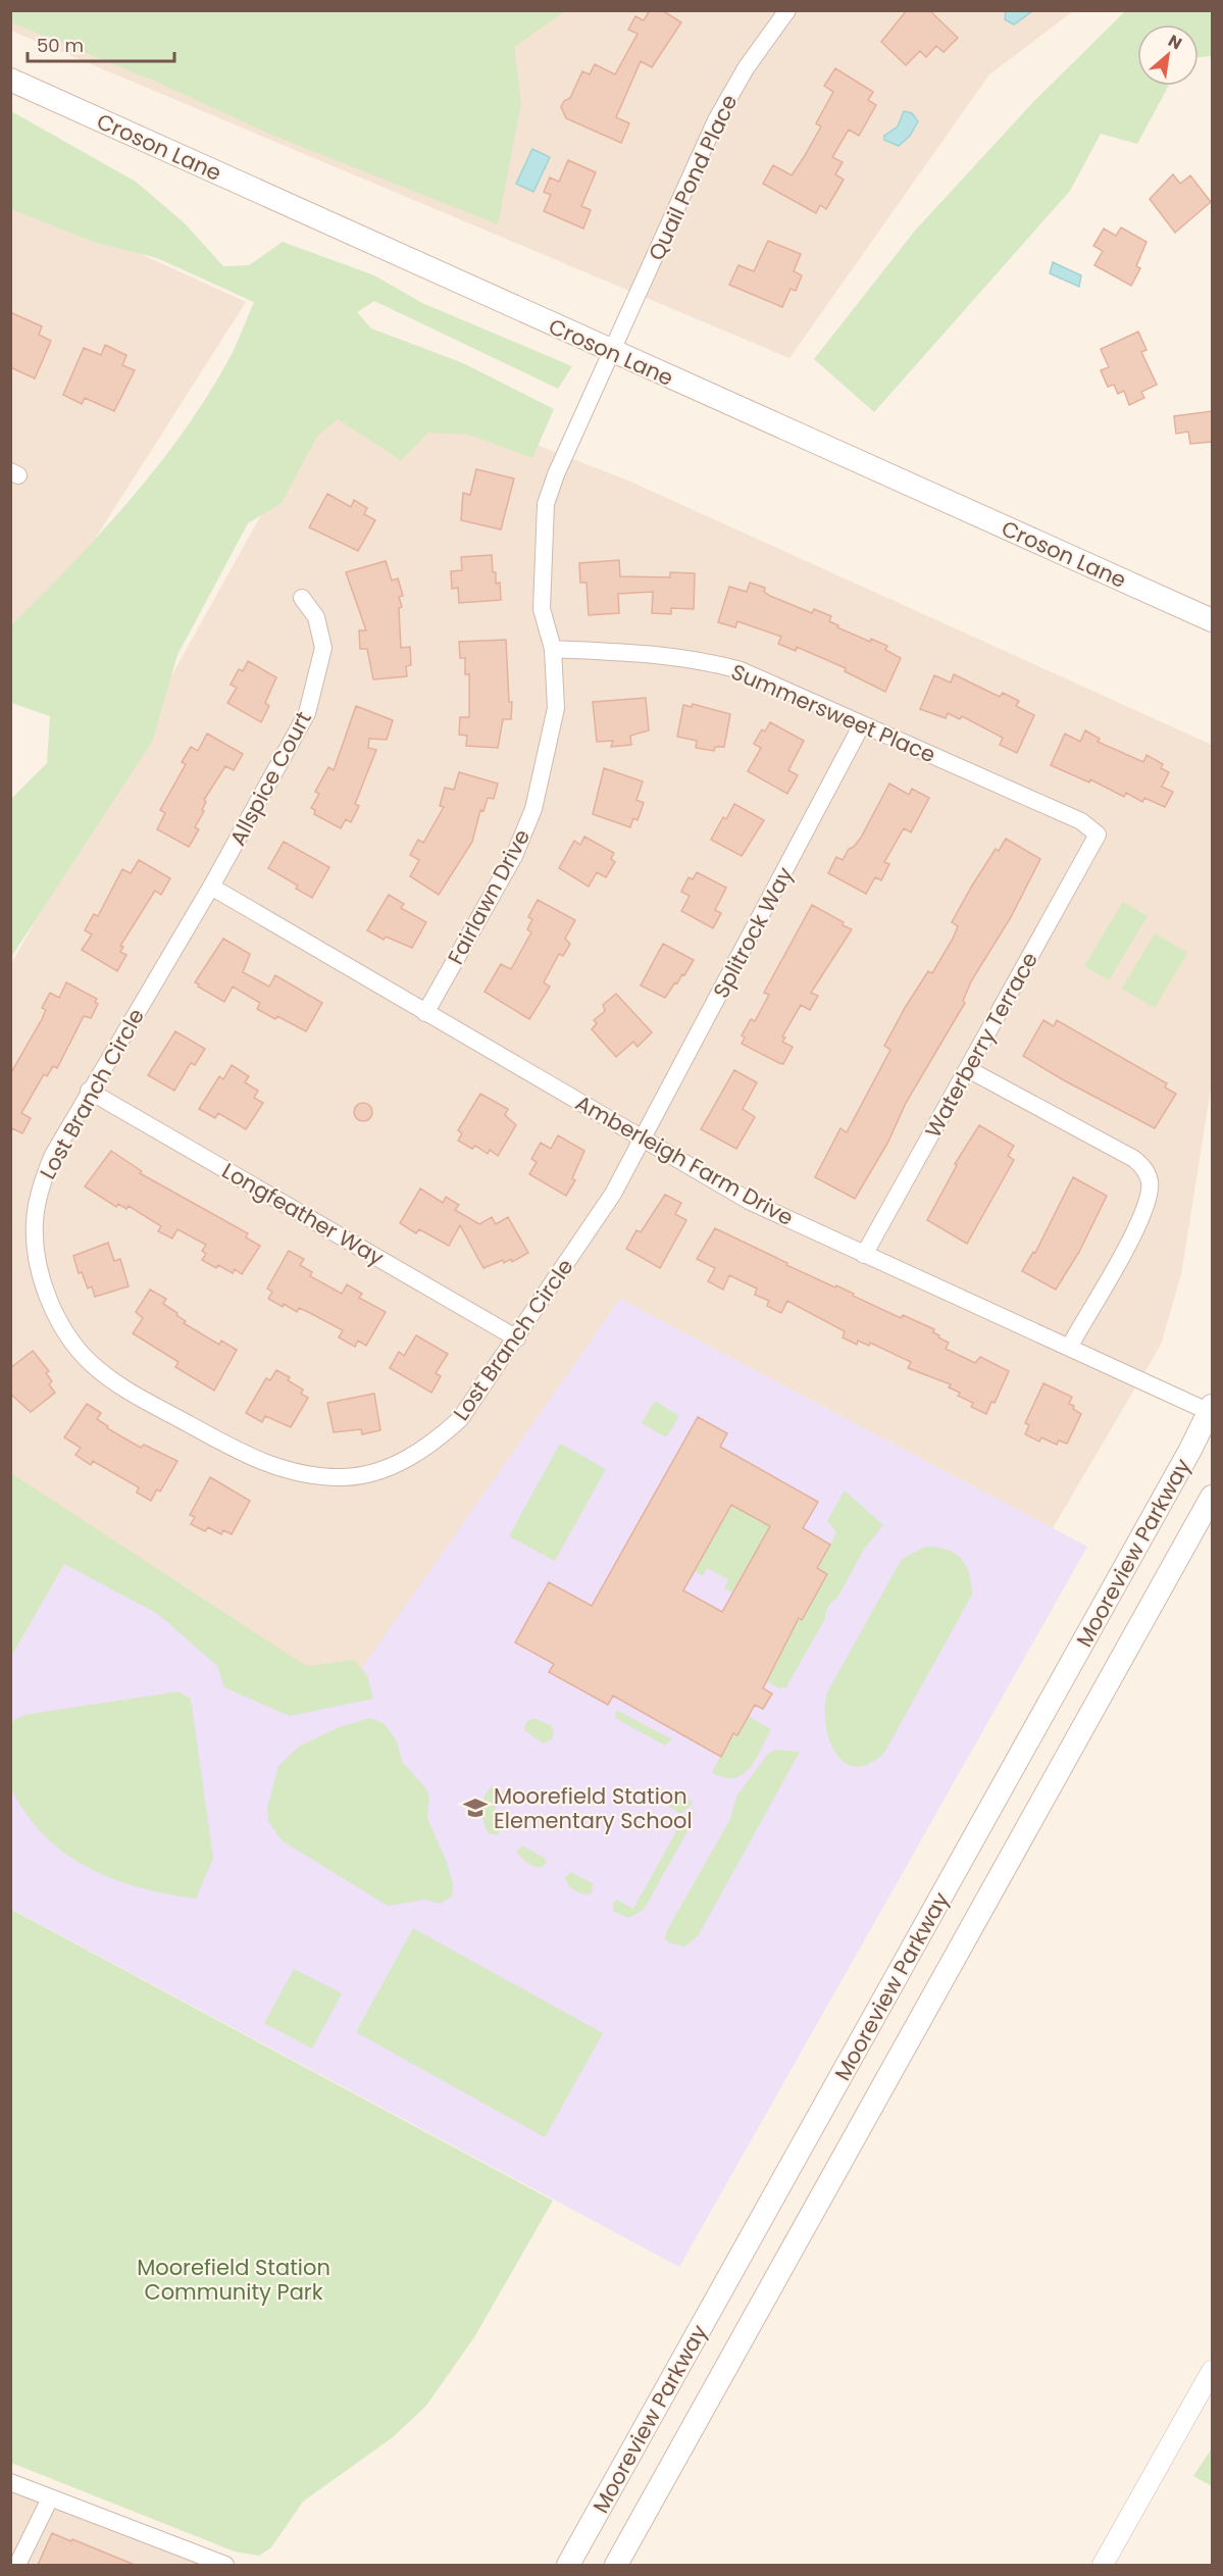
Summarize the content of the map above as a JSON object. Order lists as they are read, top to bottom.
{
  "streets": {
    "main road": ["Croson Lane", "Mooreview Parkway"],
    "street": [
      "Quail Pond Place",
      "Summersweet Place",
      "Allspice Court",
      "Fairlawn Drive",
      "Splitrock Way",
      "Waterberry Terrace",
      "Lost Branch Circle",
      "Amberleigh Farm Drive",
      "Longfeather Way"
    ]
  },
  "crossings": [
    ["Croson Lane", "Quail Pond Place"],
    ["Croson Lane", "Fairlawn Drive"],
    ["Quail Pond Place", "Fairlawn Drive"],
    ["Summersweet Place", "Fairlawn Drive"],
    ["Summersweet Place", "Splitrock Way"],
    ["Summersweet Place", "Waterberry Terrace"],
    ["Allspice Court", "Lost Branch Circle"],
    ["Allspice Court", "Amberleigh Farm Drive"],
    ["Fairlawn Drive", "Amberleigh Farm Drive"],
    ["Splitrock Way", "Lost Branch Circle"],
    ["Splitrock Way", "Amberleigh Farm Drive"],
    ["Waterberry Terrace", "Amberleigh Farm Drive"],
    ["Lost Branch Circle", "Amberleigh Farm Drive"],
    ["Lost Branch Circle", "Longfeather Way"],
    ["Amberleigh Farm Drive", "Mooreview Parkway"]
  ],
  "parks": ["Moorefield Station Community Park"],
  "places": {
    "school or university": ["Moorefield Station Elementary School"]
  },
  "scale_bar": "50 m",
  "north": "top right"
}
